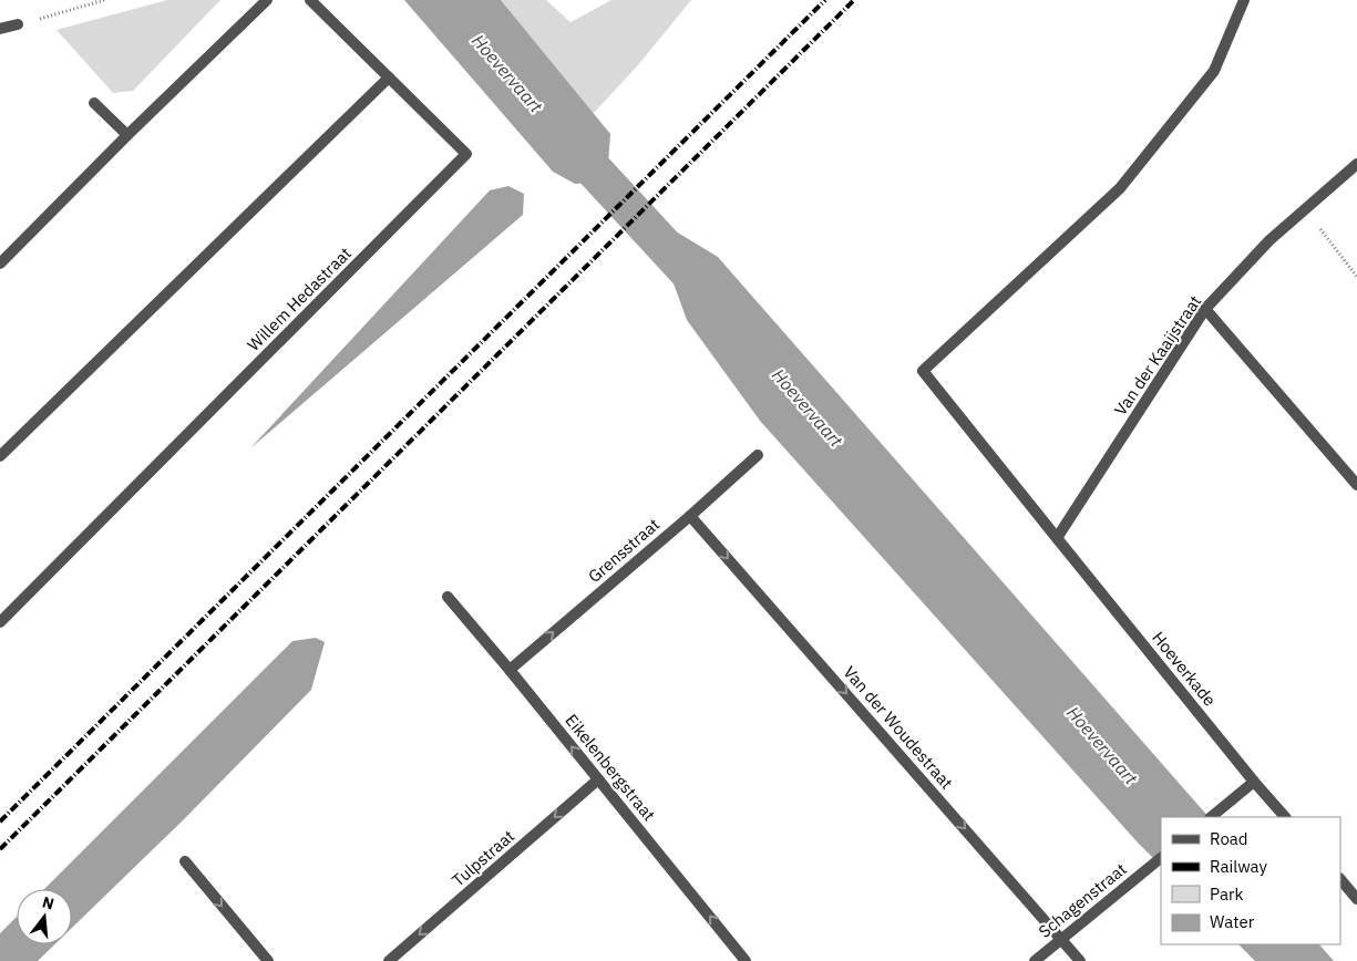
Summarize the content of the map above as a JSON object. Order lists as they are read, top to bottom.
{
  "streets": {
    "street": [
      "Willem Hedastraat",
      "Van der Kaaijstraat",
      "Grensstraat",
      "Hoeverkade",
      "Van der Woudestraat",
      "Eikelenbergstraat",
      "Tulpstraat",
      "Schagenstraat"
    ]
  },
  "crossings": [
    ["Van der Kaaijstraat", "Hoeverkade"],
    ["Grensstraat", "Van der Woudestraat"],
    ["Grensstraat", "Eikelenbergstraat"],
    ["Van der Woudestraat", "Schagenstraat"],
    ["Eikelenbergstraat", "Tulpstraat"]
  ],
  "one_way": [
    "Grensstraat",
    "Van der Woudestraat",
    "Eikelenbergstraat",
    "Tulpstraat"
  ],
  "water": ["Hoevervaart"],
  "legend": [
    "Road",
    "Railway",
    "Park",
    "Water"
  ],
  "north": "top"
}
